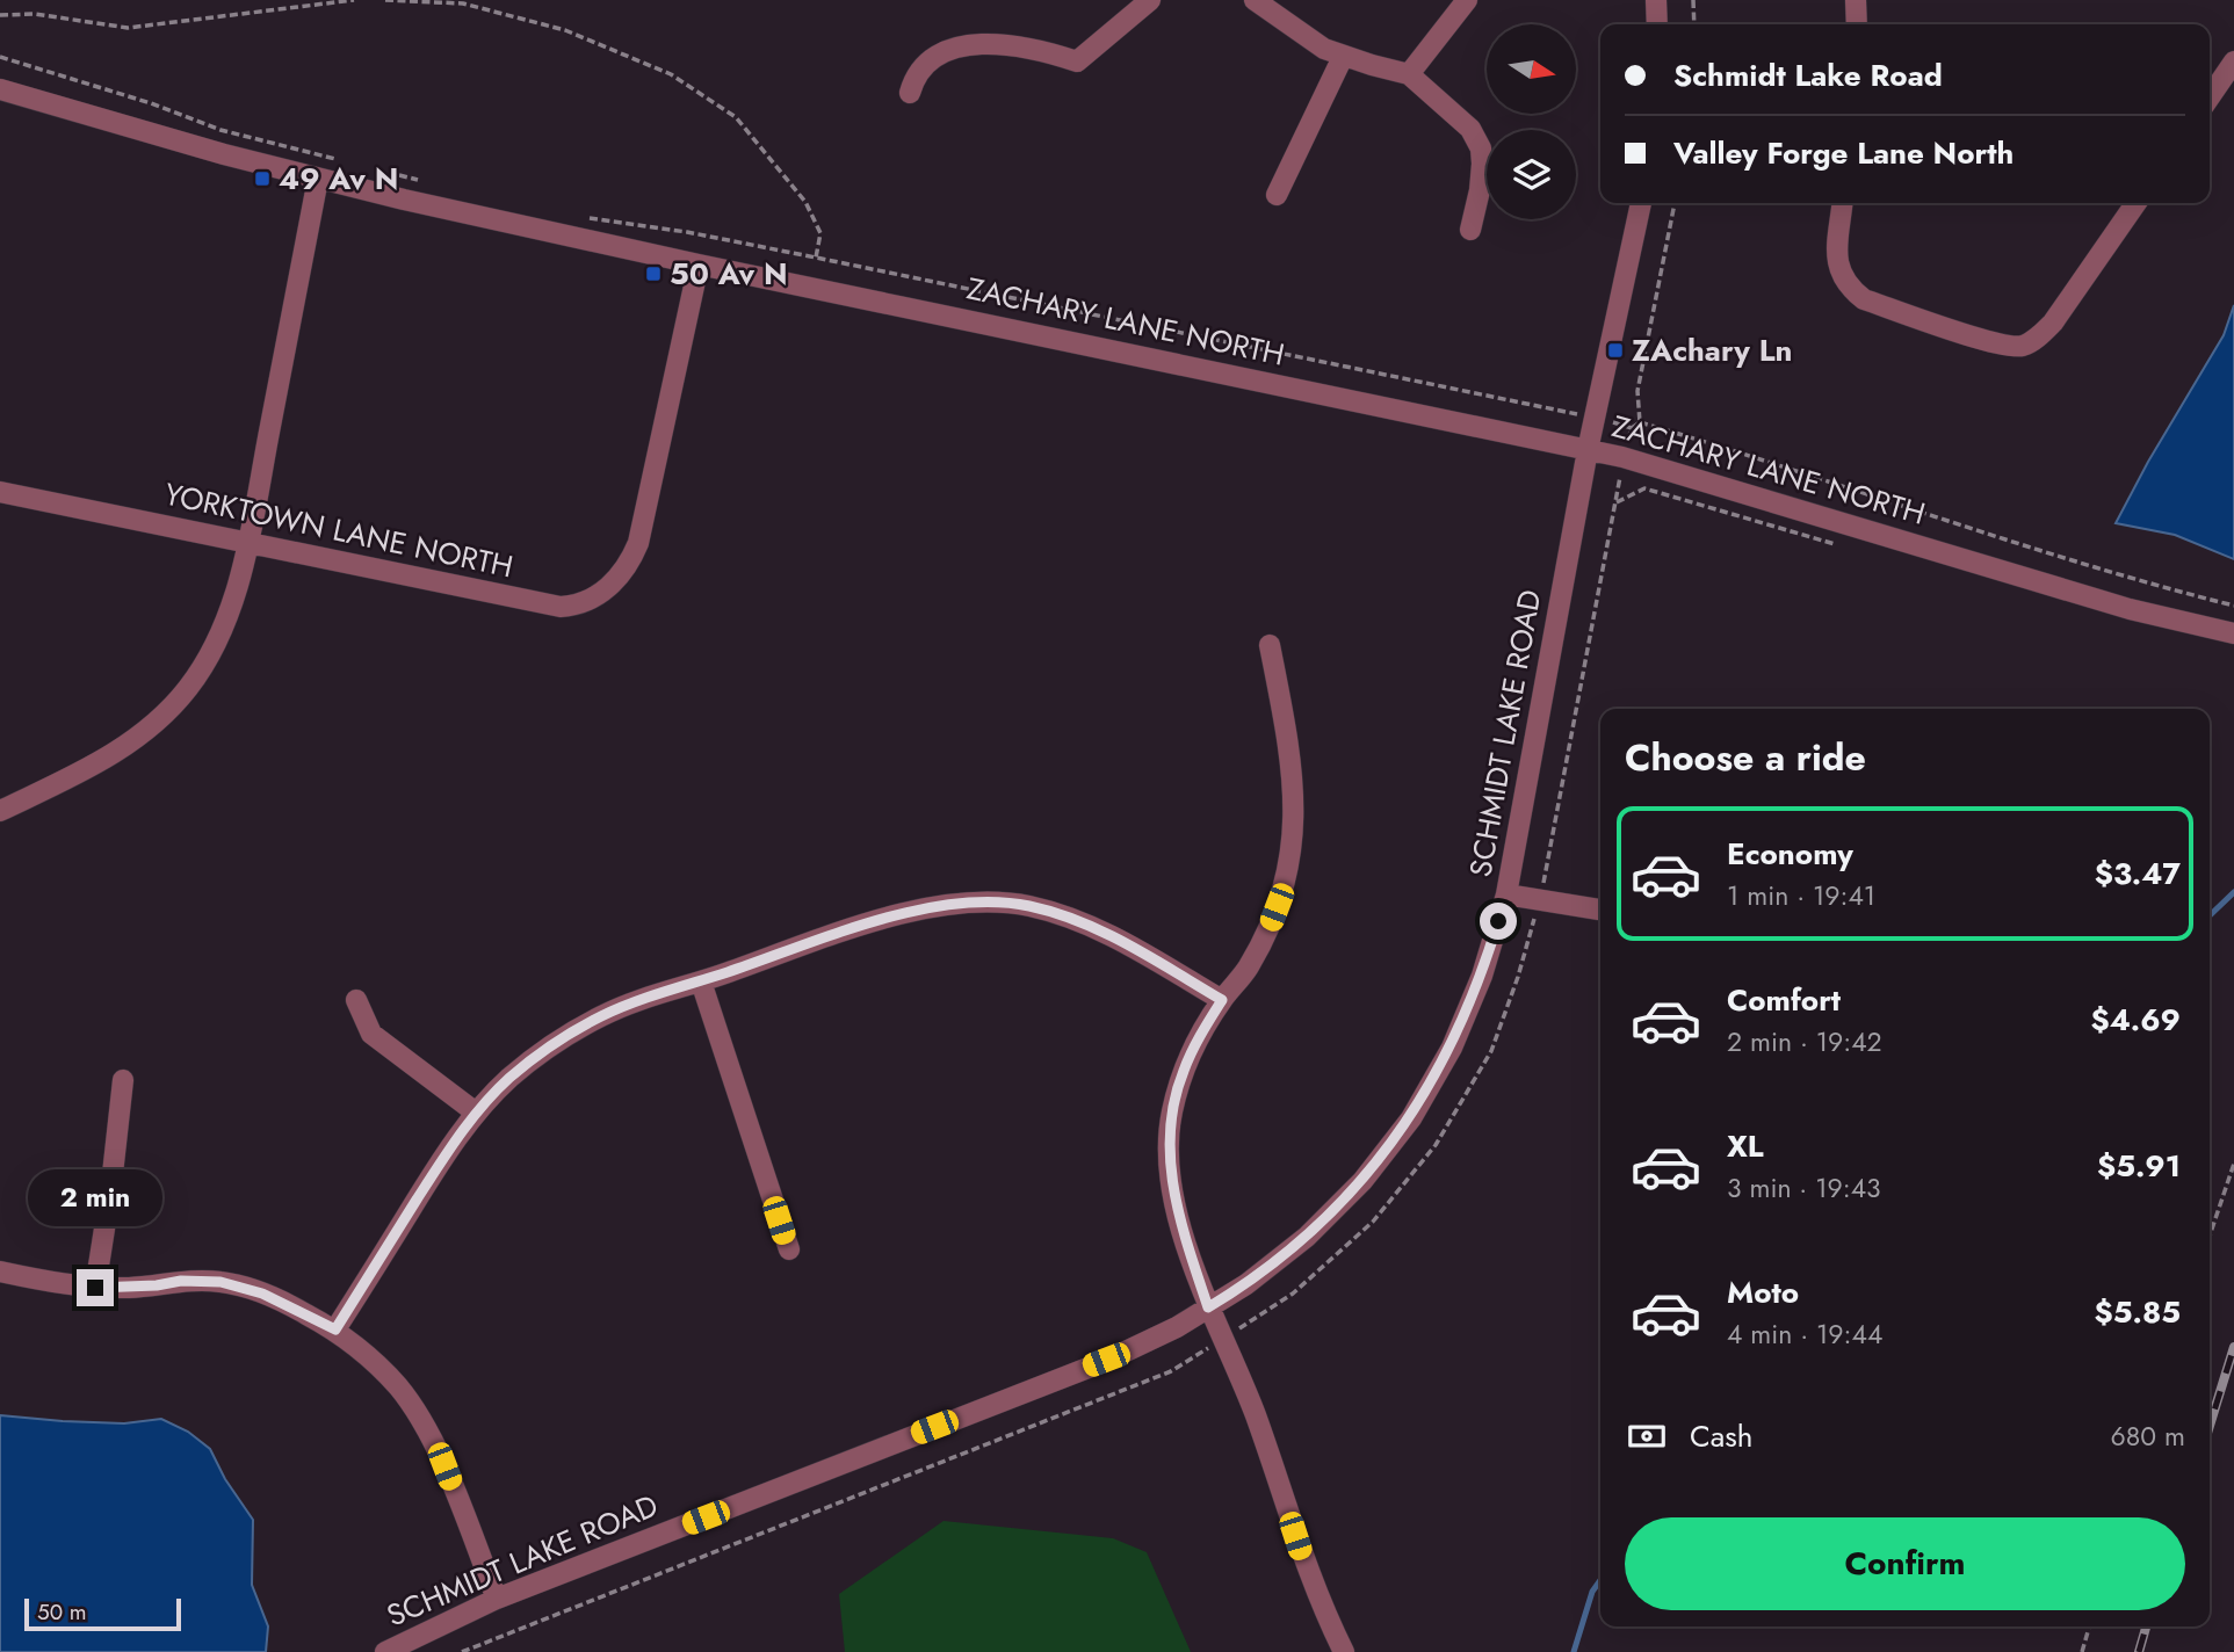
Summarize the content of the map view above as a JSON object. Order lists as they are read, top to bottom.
{
  "streets": {
    "street": ["ZACHARY LANE NORTH", "YORKTOWN LANE NORTH", "SCHMIDT LAKE ROAD"]
  },
  "crossings": [
    ["ZACHARY LANE NORTH", "YORKTOWN LANE NORTH"],
    ["ZACHARY LANE NORTH", "SCHMIDT LAKE ROAD"]
  ],
  "places": {
    "transit": ["49 Av N", "50 Av N", "ZAchary Ln"]
  },
  "scale_bar": "50 m",
  "north": "right",
  "page": {
    "banner": ["Schmidt Lake Road", "Valley Forge Lane North"],
    "heading": "Choose a ride",
    "list": [
      {
        "name": "Economy",
        "note": "1 min · 19:41",
        "value": "$3.47"
      },
      {
        "name": "Comfort",
        "note": "2 min · 19:42",
        "value": "$4.69"
      },
      {
        "name": "XL",
        "note": "3 min · 19:43",
        "value": "$5.91"
      },
      {
        "name": "Moto",
        "note": "4 min · 19:44",
        "value": "$5.85"
      }
    ],
    "bubble": "2 min",
    "pay": ["Cash", "680 m"],
    "buttons": "Confirm",
    "scale": "50 m"
  }
}
